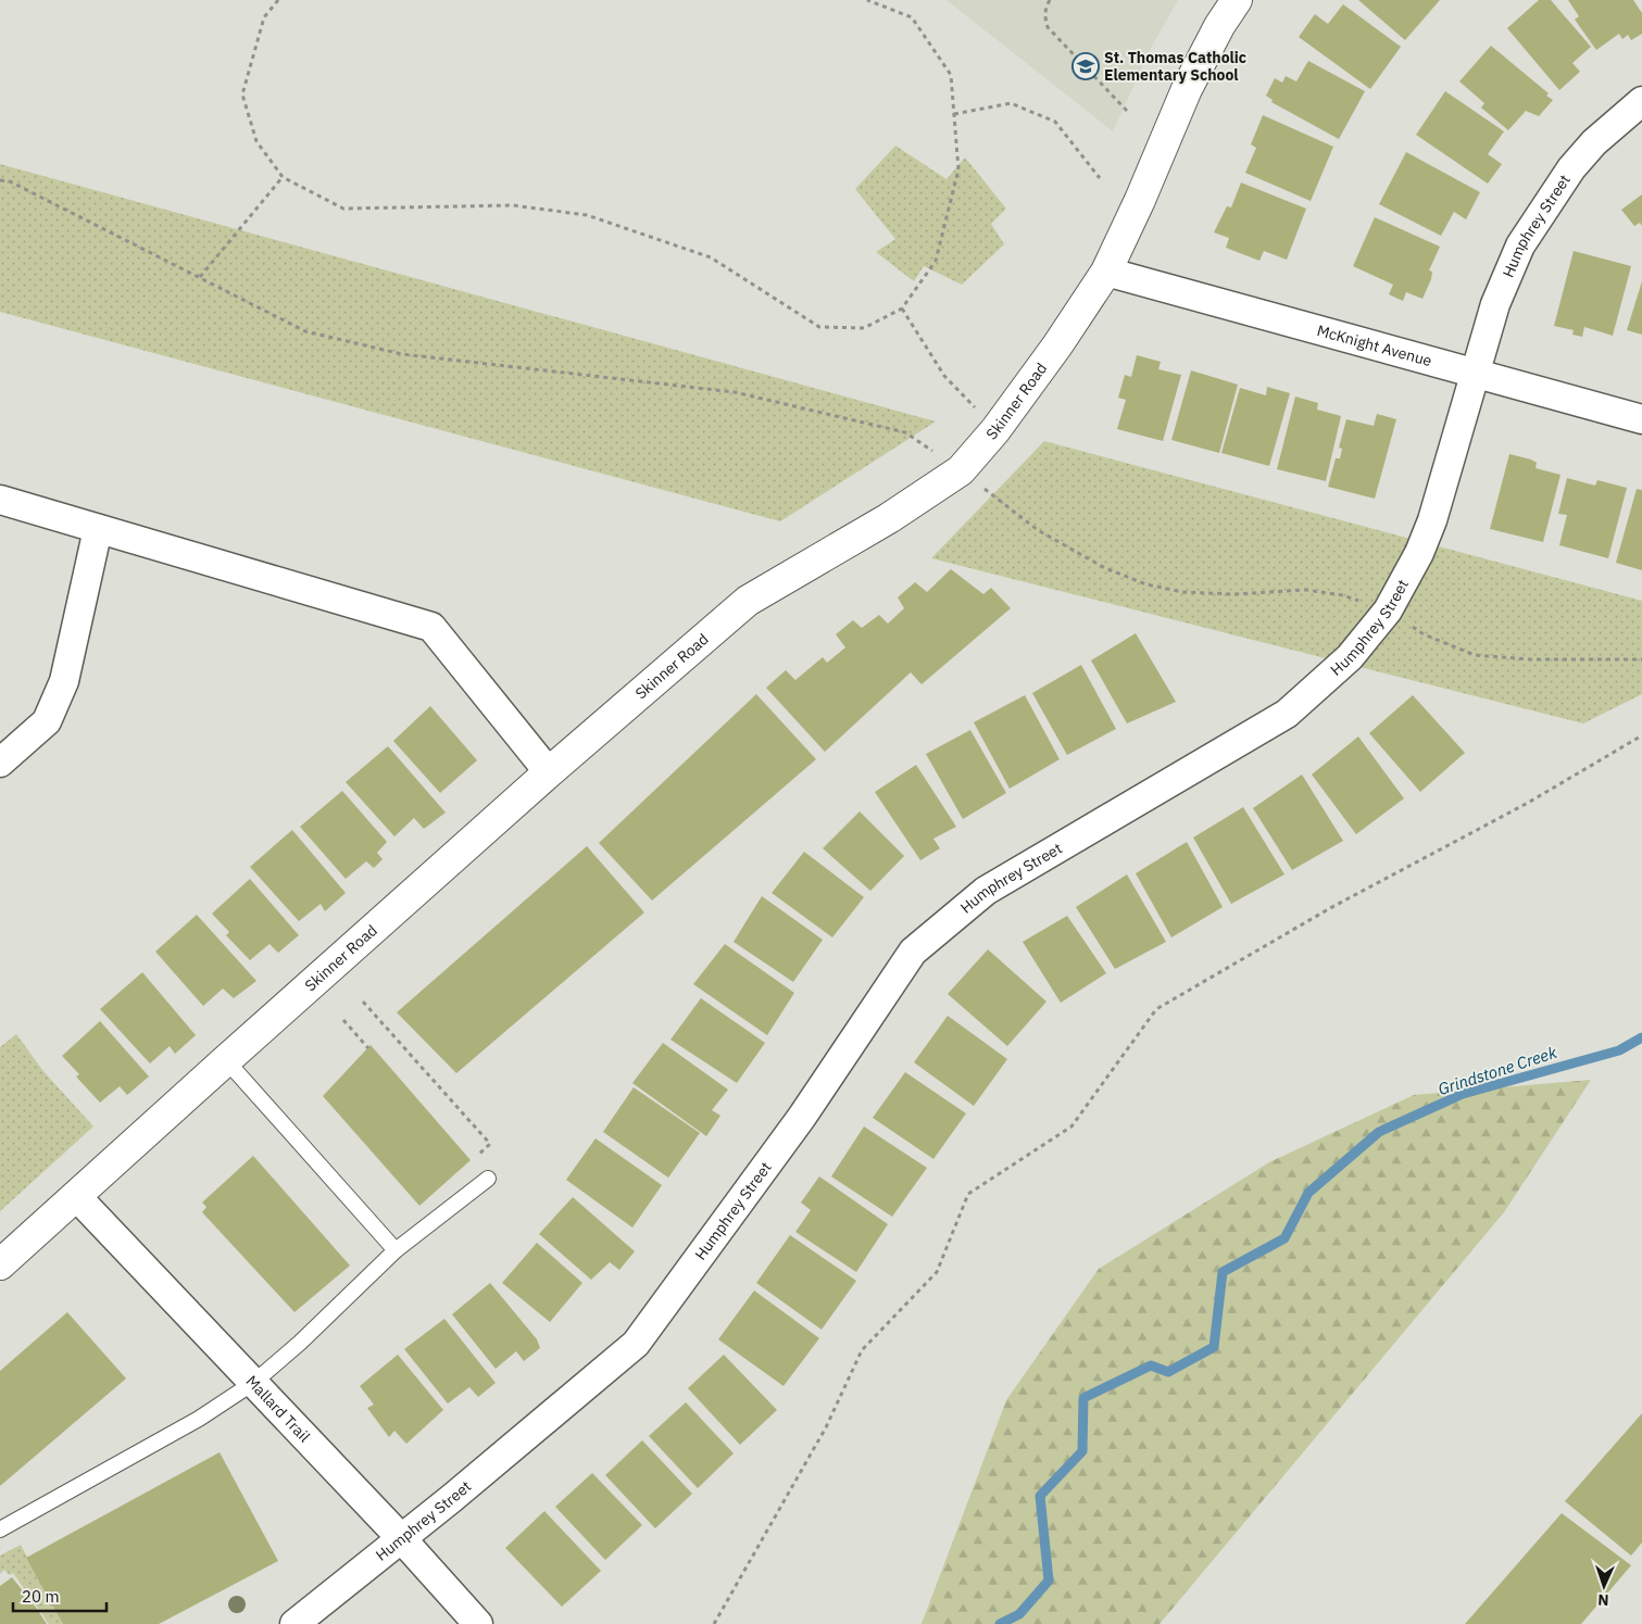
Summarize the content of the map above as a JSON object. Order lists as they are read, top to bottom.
{
  "streets": {
    "street": [
      "Humphrey Street",
      "McKnight Avenue",
      "Skinner Road",
      "Mallard Trail"
    ]
  },
  "crossings": [
    ["Humphrey Street", "McKnight Avenue"],
    ["Humphrey Street", "Mallard Trail"],
    ["McKnight Avenue", "Skinner Road"],
    ["Skinner Road", "Mallard Trail"]
  ],
  "water": ["Grindstone Creek"],
  "places": {
    "school or university": ["St. Thomas Catholic Elementary School"]
  },
  "scale_bar": "20 m",
  "north": "bottom"
}
